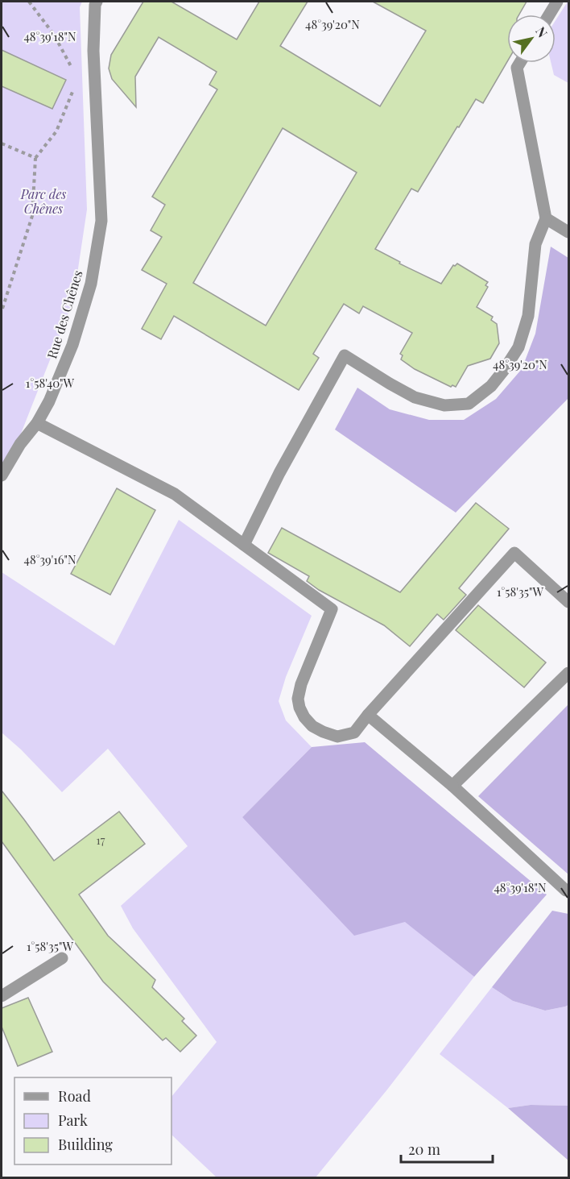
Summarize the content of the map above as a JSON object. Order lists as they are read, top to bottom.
{
  "streets": {
    "street": ["Rue des Chênes"]
  },
  "parks": ["Parc des Chênes"],
  "house_numbers": ["17"],
  "legend": ["Road", "Park", "Building"],
  "scale_bar": "20 m",
  "north": "top right",
  "coordinates": [
    "48°39'20\"N",
    "48°39'18\"N",
    "1°58'40\"W",
    "48°39'16\"N",
    "1°58'35\"W"
  ]
}
